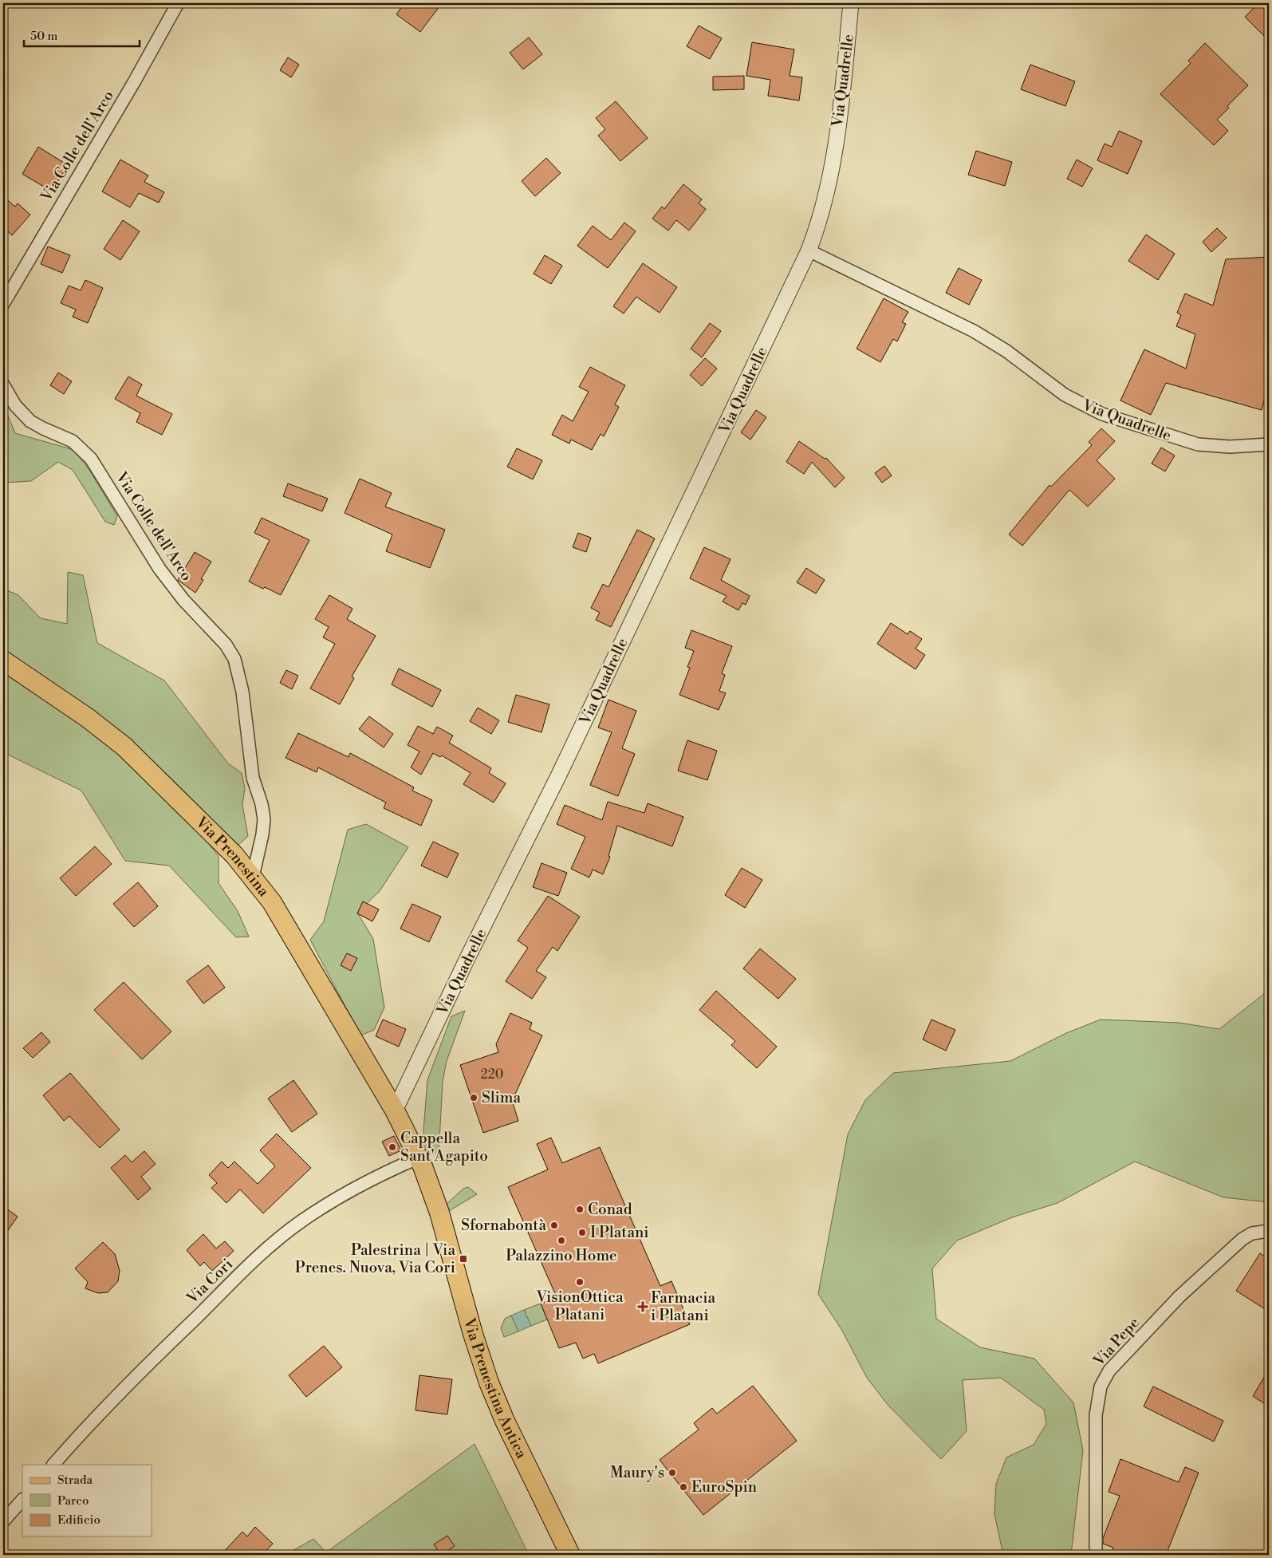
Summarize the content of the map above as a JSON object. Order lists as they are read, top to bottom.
{
  "streets": {
    "main road": ["Via Prenestina", "Via Prenestina Antica"],
    "street": [
      "Via Quadrelle",
      "Via Colle dell'Arco",
      "Via Cori",
      "Via Pepe"
    ]
  },
  "crossings": [
    ["Via Quadrelle", "Via Prenestina"],
    ["Via Colle dell'Arco", "Via Prenestina"],
    ["Via Prenestina", "Via Cori"],
    ["Via Prenestina", "Via Prenestina Antica"],
    ["Via Cori", "Via Prenestina Antica"]
  ],
  "places": {
    "other": [
      "Slima",
      "Cappella Sant'Agapito",
      "Conad",
      "Sfornabontà",
      "I Platani",
      "Palazzino Home",
      "VisionOttica Platani",
      "Maury's",
      "EuroSpin"
    ],
    "transit": ["Palestrina | Via Prenes. Nuova, Via Cori"],
    "health": ["Farmacia i Platani"]
  },
  "house_numbers": ["220"],
  "legend": ["Strada", "Parco", "Edificio"],
  "scale_bar": "50 m"
}
